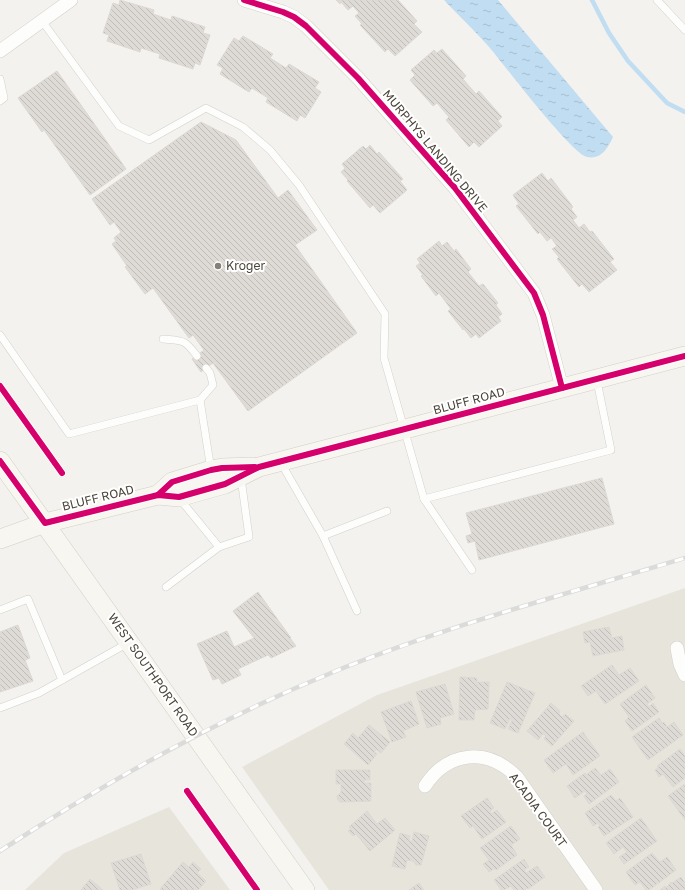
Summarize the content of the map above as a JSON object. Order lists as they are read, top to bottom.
{
  "streets": {
    "main road": ["BLUFF ROAD", "WEST SOUTHPORT ROAD"],
    "street": ["MURPHYS LANDING DRIVE", "ACADIA COURT"]
  },
  "crossings": [
    ["MURPHYS LANDING DRIVE", "BLUFF ROAD"],
    ["BLUFF ROAD", "WEST SOUTHPORT ROAD"]
  ],
  "places": ["Kroger"]
}
